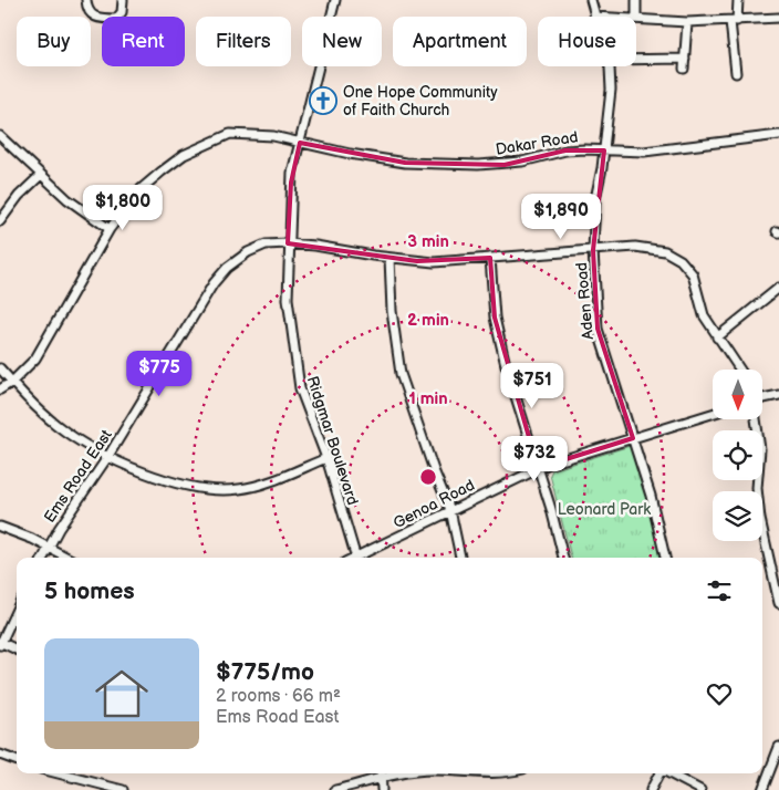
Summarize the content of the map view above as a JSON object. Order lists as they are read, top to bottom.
{
  "streets": {
    "street": [
      "Dakar Road",
      "Aden Road",
      "Ridgmar Boulevard",
      "Ems Road East",
      "Genoa Road"
    ]
  },
  "crossings": [
    ["Dakar Road", "Aden Road"],
    ["Dakar Road", "Ridgmar Boulevard"],
    ["Aden Road", "Ems Road East"],
    ["Aden Road", "Genoa Road"],
    ["Ridgmar Boulevard", "Ems Road East"]
  ],
  "parks": ["Leonard Park"],
  "places": {
    "church": ["One Hope Community of Faith Church"]
  },
  "north": "bottom",
  "page": {
    "chip": [
      "Buy",
      "Rent",
      "Filters",
      "New",
      "Apartment",
      "House"
    ],
    "price": [
      "$1,800",
      "$1,890",
      "$775",
      "$751",
      "$732"
    ],
    "heading": "5 homes",
    "list": [
      {
        "name": "$775/mo",
        "note": "2 rooms · 66 m² · Ems Road East"
      }
    ]
  },
  "rings": ["3 min", "2 min", "1 min"]
}
